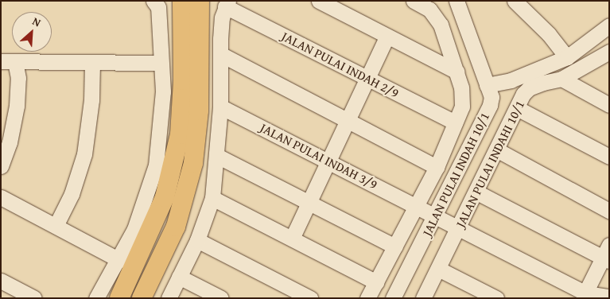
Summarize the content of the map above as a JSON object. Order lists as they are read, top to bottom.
{
  "streets": {
    "street": [
      "JALAN PULAI INDAH 2/9",
      "JALAN PULAI INDAH 3/9",
      "JALAN PULAI INDAHI 10/1",
      "JALAN PULAI INDAH 10/1"
    ]
  },
  "crossings": [
    ["JALAN PULAI INDAH 2/9", "JALAN PULAI INDAH 10/1"],
    ["JALAN PULAI INDAH 3/9", "JALAN PULAI INDAHI 10/1"],
    ["JALAN PULAI INDAH 3/9", "JALAN PULAI INDAH 10/1"]
  ],
  "north": "top right"
}
